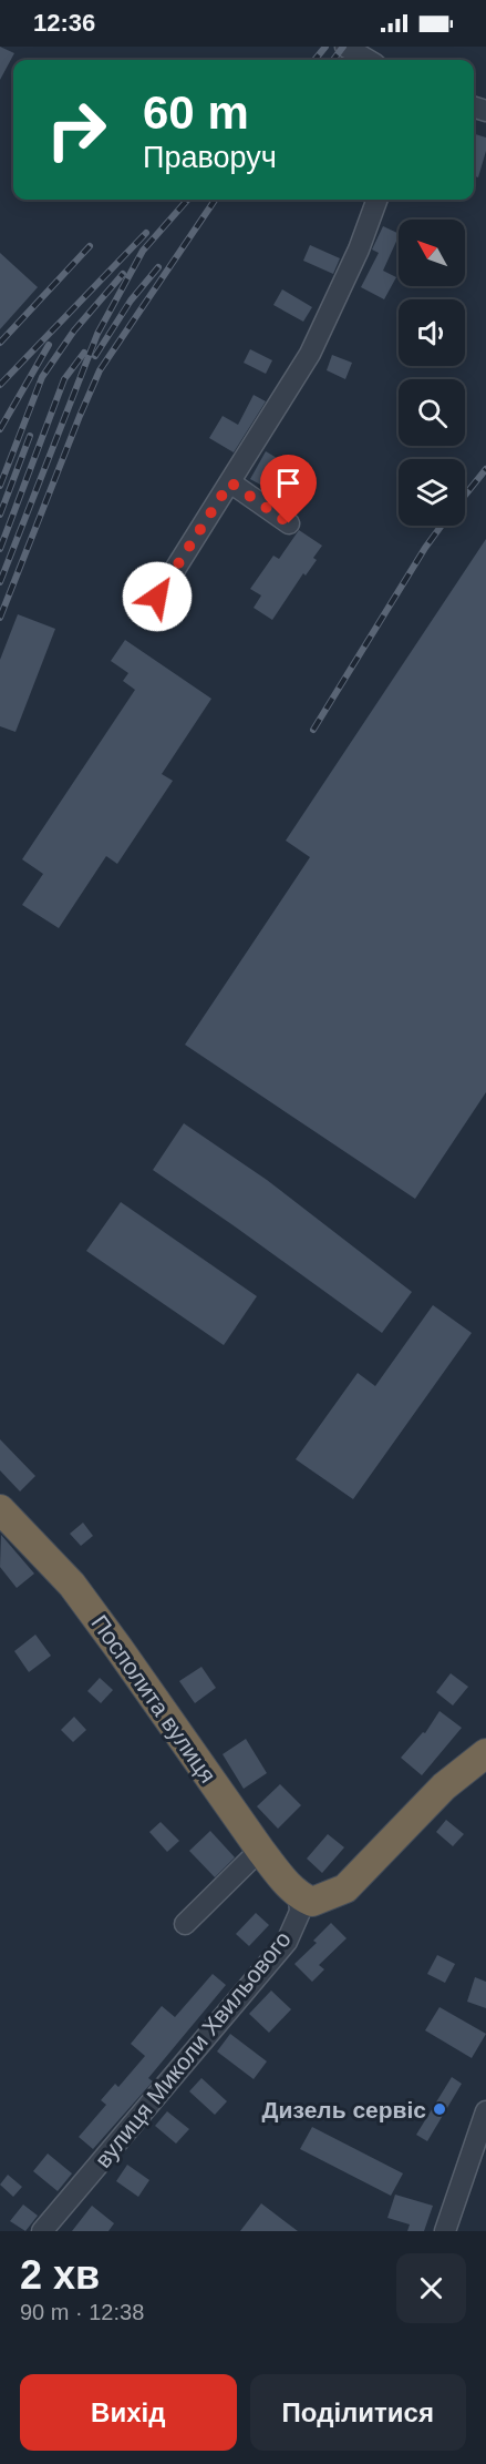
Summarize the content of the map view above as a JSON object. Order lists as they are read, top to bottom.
{
  "streets": {
    "highway": ["Посполита вулиця"],
    "street": ["вулиця Миколи Хвильового"]
  },
  "crossings": [
    ["Посполита вулиця", "вулиця Миколи Хвильового"]
  ],
  "places": ["Дизель сервіс"],
  "north": "top left",
  "page": {
    "status": "12:36",
    "turn": ["60 m", "Праворуч"],
    "heading": ["2 хв", "90 m · 12:38"],
    "buttons": ["Вихід", "Поділитися"]
  }
}
